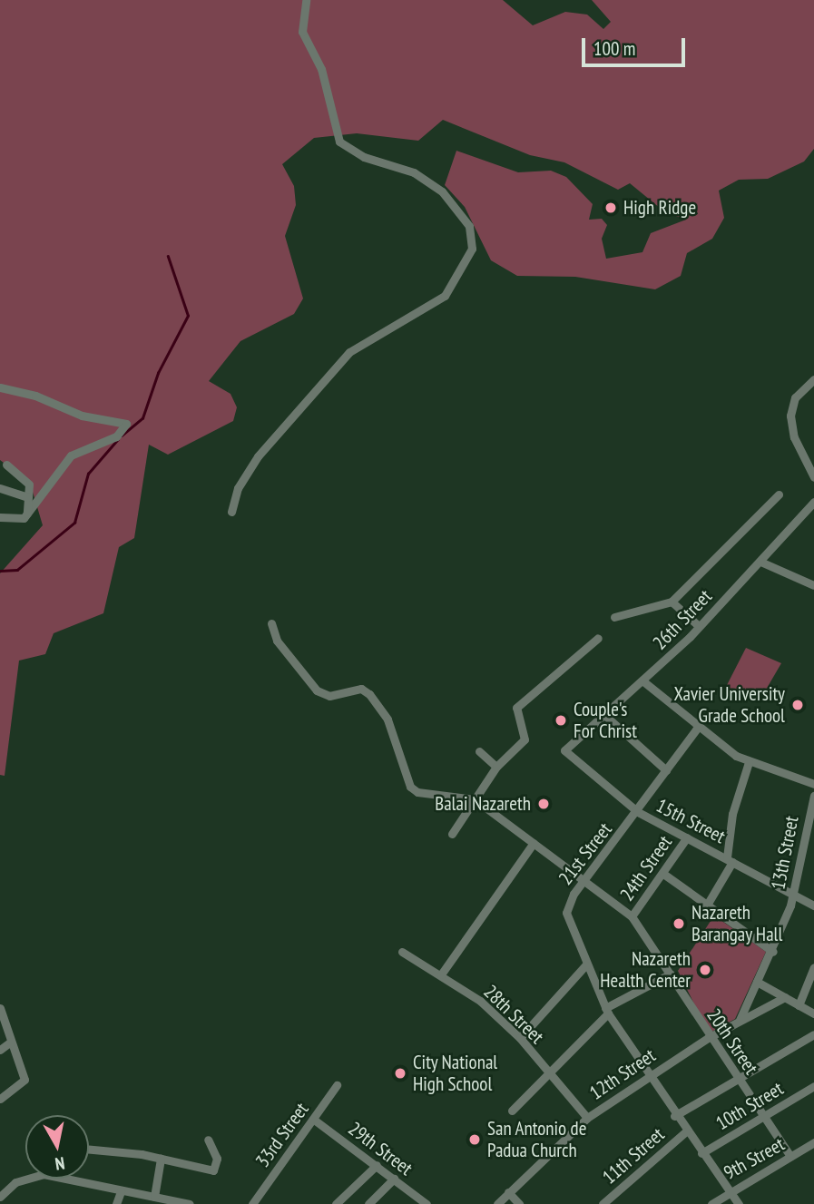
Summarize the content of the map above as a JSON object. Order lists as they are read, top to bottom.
{
  "streets": {
    "street": [
      "26th Street",
      "15th Street",
      "13th Street",
      "21st Street",
      "24th Street",
      "28th Street",
      "20th Street",
      "12th Street",
      "10th Street",
      "33rd Street",
      "29th Street",
      "11th Street",
      "9th Street"
    ]
  },
  "crossings": [
    ["26th Street", "15th Street"],
    ["15th Street", "13th Street"],
    ["15th Street", "21st Street"],
    ["15th Street", "24th Street"],
    ["13th Street", "12th Street"],
    ["21st Street", "20th Street"],
    ["21st Street", "12th Street"],
    ["21st Street", "10th Street"],
    ["21st Street", "11th Street"],
    ["21st Street", "9th Street"],
    ["24th Street", "20th Street"],
    ["28th Street", "12th Street"],
    ["20th Street", "12th Street"],
    ["20th Street", "10th Street"],
    ["20th Street", "11th Street"],
    ["20th Street", "9th Street"],
    ["33rd Street", "29th Street"]
  ],
  "places": [
    "High Ridge",
    "Xavier University Grade School",
    "Couple's For Christ",
    "Balai Nazareth",
    "Nazareth Barangay Hall",
    "Nazareth Health Center",
    "City National High School",
    "San Antonio de Padua Church"
  ],
  "scale_bar": "100 m",
  "north": "bottom"
}
